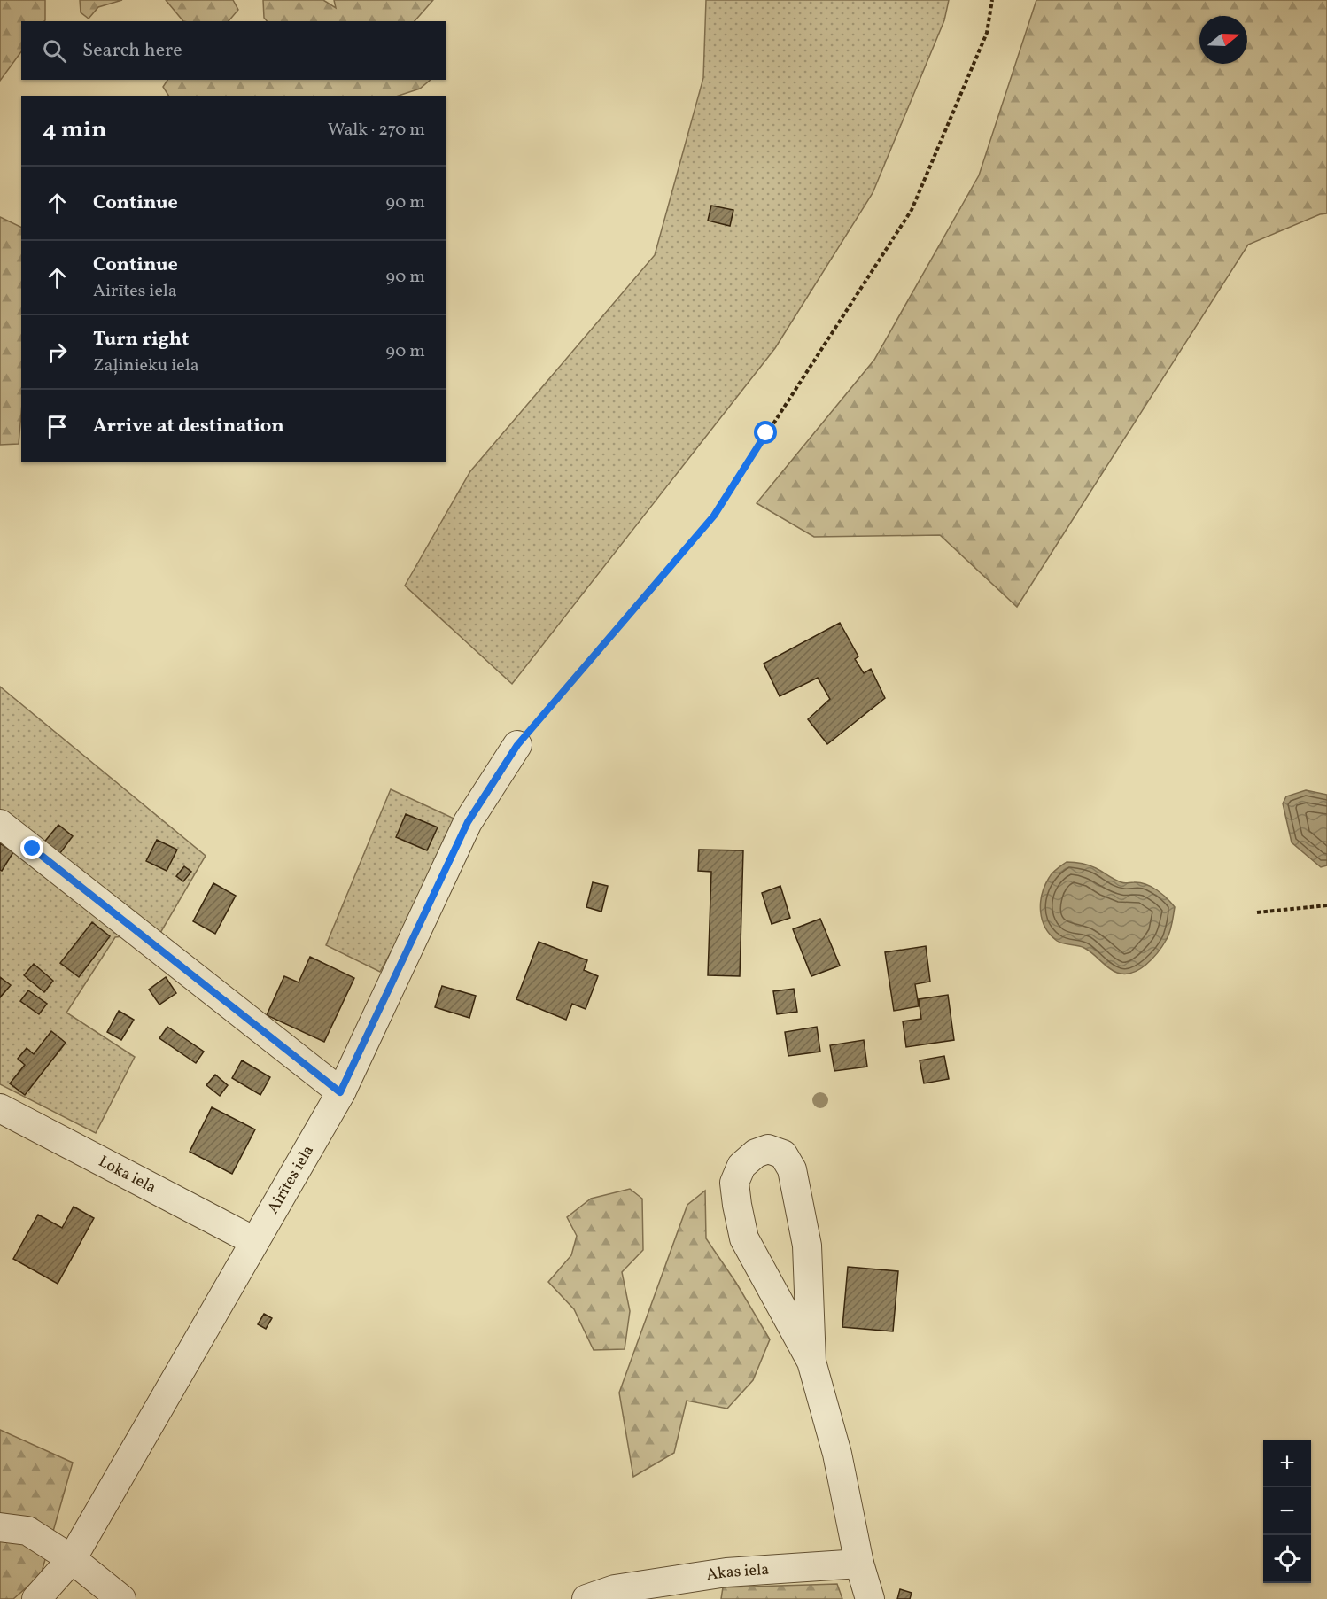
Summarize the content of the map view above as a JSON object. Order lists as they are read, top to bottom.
{
  "streets": {
    "street": ["Loka iela", "Airītes iela", "Akas iela"]
  },
  "crossings": [
    ["Loka iela", "Airītes iela"]
  ],
  "north": "right",
  "page": {
    "search": "Search here",
    "heading": ["4 min", "Walk · 270 m"],
    "list": [
      ["Continue", "90 m"],
      ["Continue", "Airītes iela", "90 m"],
      ["Turn right", "Zaļinieku iela", "90 m"],
      "Arrive at destination"
    ],
    "map_buttons": ["+", "−"]
  }
}
